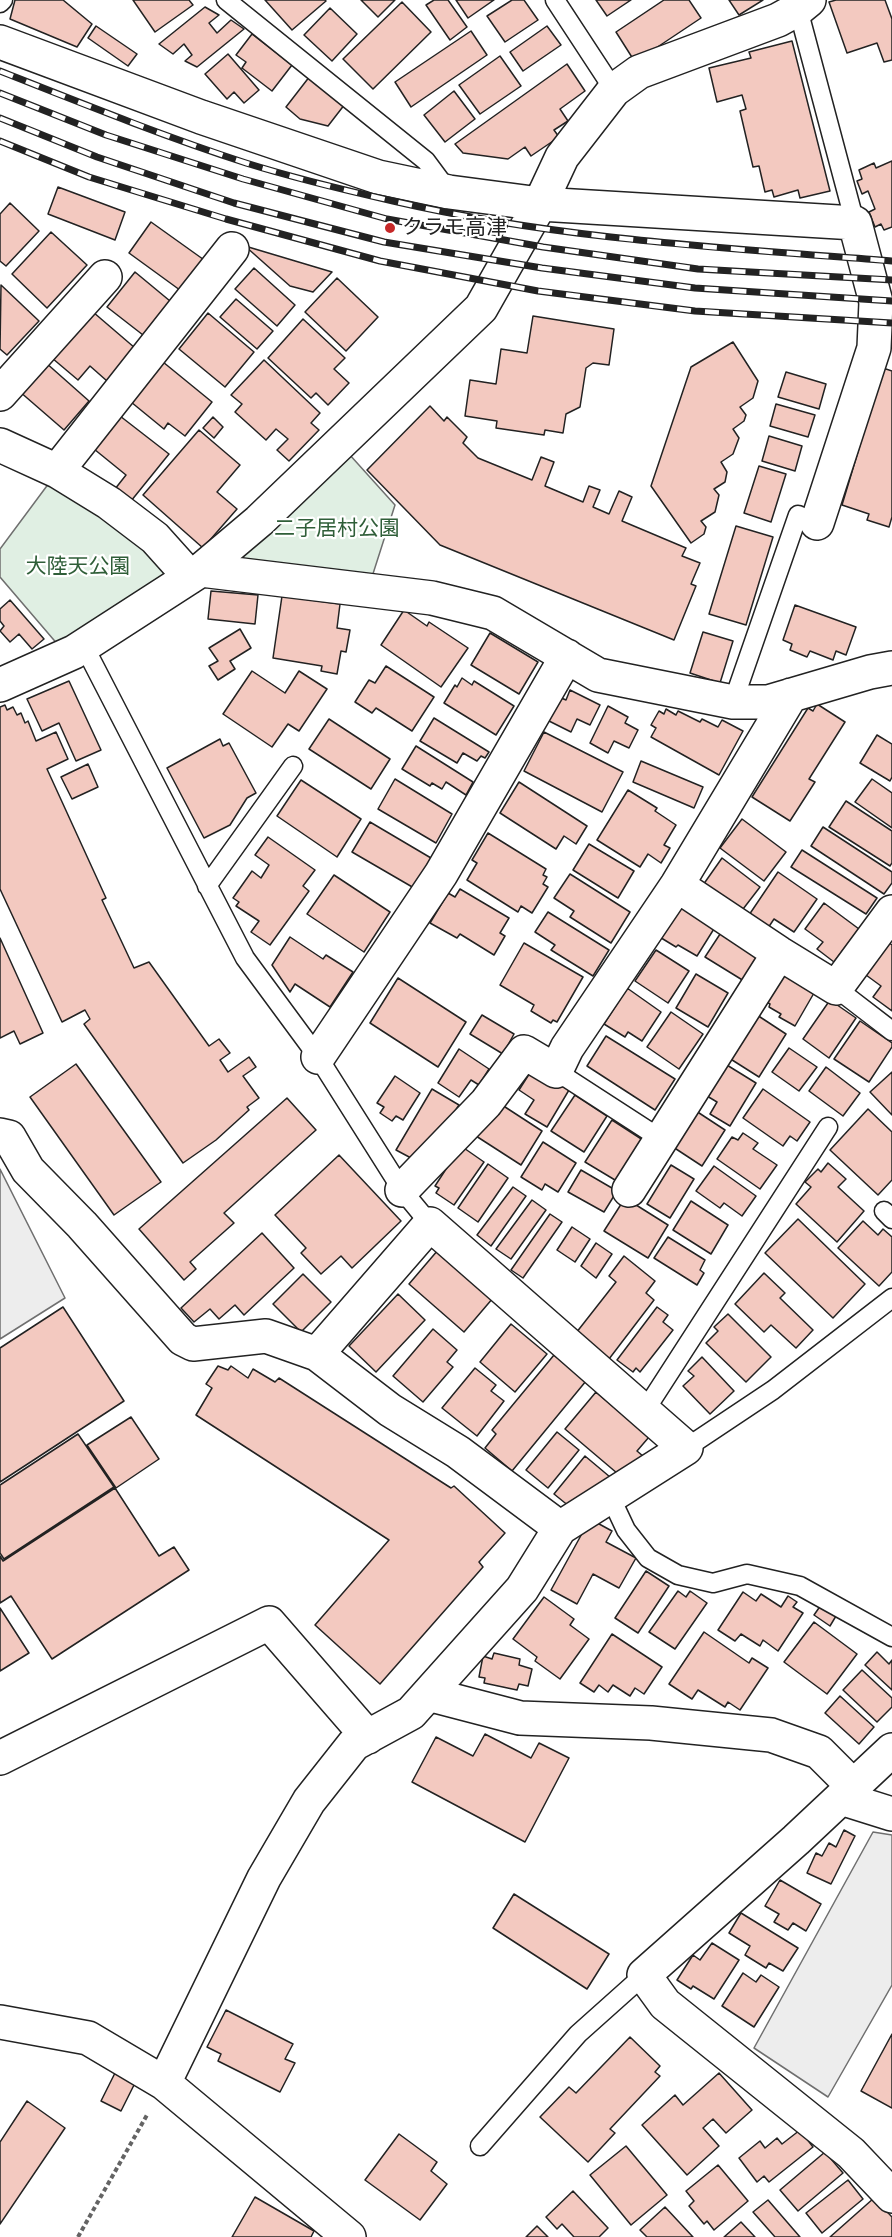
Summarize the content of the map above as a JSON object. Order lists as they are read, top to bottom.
{
  "parks": ["二子居村公園", "大陸天公園"],
  "places": ["クラモ高津"]
}
